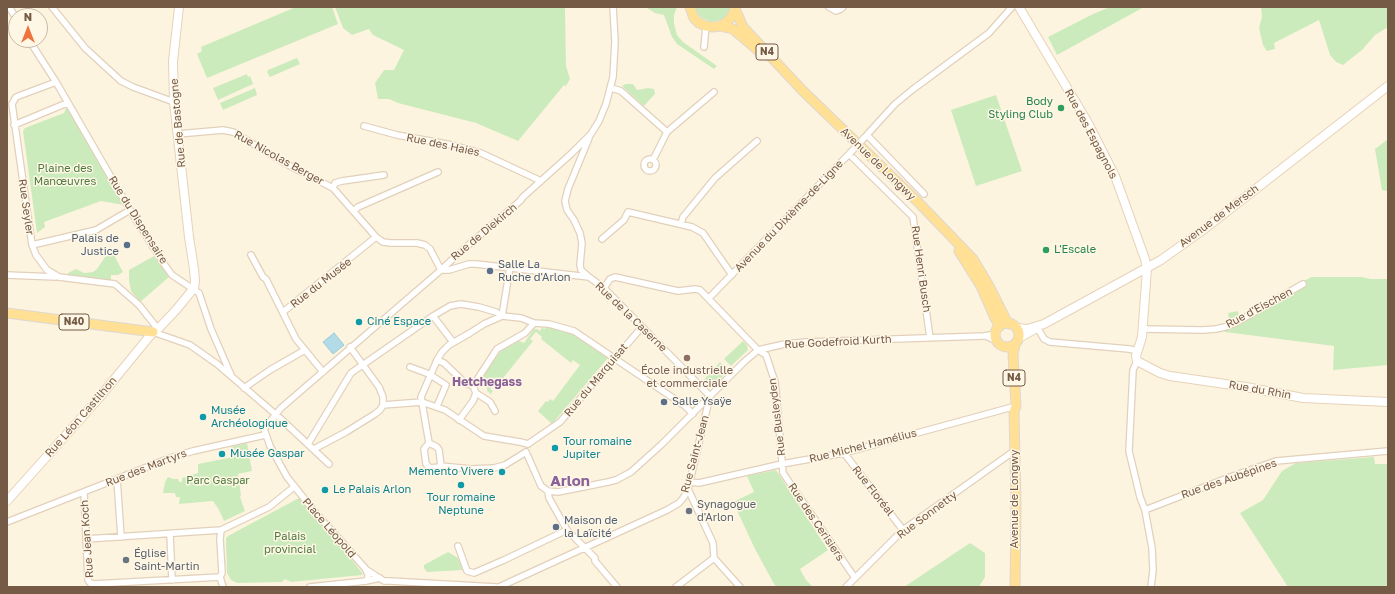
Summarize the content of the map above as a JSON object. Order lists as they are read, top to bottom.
{
  "streets": {
    "main road": [
      "N4",
      "Rue de Bastogne",
      "Rue des Espagnols",
      "Avenue de Longwy",
      "Avenue de Mersch",
      "N40",
      "Rue du Rhin",
      "Rue Léon Castilhon"
    ],
    "street": [
      "Rue des Haies",
      "Rue Nicolas Berger",
      "Rue Seyler",
      "Avenue du Dixième-de-Ligne",
      "Rue du Dispensaire",
      "Rue de Diekirch",
      "Rue Henri Busch",
      "Rue du Musée",
      "Rue d'Eischen",
      "Rue de la Caserne",
      "Rue Godefroid Kurth",
      "Rue du Marquisat",
      "Rue Busleyden",
      "Rue Michel Hamélius",
      "Rue Saint-Jean",
      "Rue des Martyrs",
      "Rue des Aubépines",
      "Rue Floréal",
      "Rue Sonnetty",
      "Rue des Cerisiers",
      "Place Léopold",
      "Rue Jean Koch"
    ]
  },
  "crossings": [
    ["N4", "Avenue de Longwy"],
    ["N4", "Avenue de Mersch"],
    ["Rue de Bastogne", "Rue Nicolas Berger"],
    ["Rue de Bastogne", "Rue du Dispensaire"],
    ["Rue de Bastogne", "Rue Léon Castilhon"],
    ["Rue des Espagnols", "Avenue de Mersch"],
    ["Rue des Haies", "Rue de Diekirch"],
    ["Rue Nicolas Berger", "Rue du Musée"],
    ["Avenue de Longwy", "Avenue de Mersch"],
    ["Avenue de Longwy", "Rue Godefroid Kurth"],
    ["Avenue de Longwy", "Rue Michel Hamélius"],
    ["Avenue de Longwy", "Rue Sonnetty"],
    ["Rue Seyler", "Rue du Dispensaire"],
    ["Rue Seyler", "N40"],
    ["Rue Seyler", "Rue Léon Castilhon"],
    ["Avenue du Dixième-de-Ligne", "Rue Henri Busch"],
    ["Avenue du Dixième-de-Ligne", "Rue Busleyden"],
    ["Rue du Dispensaire", "Rue Léon Castilhon"],
    ["Rue de Diekirch", "Rue du Musée"],
    ["Rue de Diekirch", "Rue de la Caserne"],
    ["Rue Henri Busch", "Rue Godefroid Kurth"],
    ["Rue de la Caserne", "Rue Godefroid Kurth"],
    ["Rue de la Caserne", "Rue du Marquisat"],
    ["Rue de la Caserne", "Rue Busleyden"],
    ["Rue de la Caserne", "Rue Saint-Jean"],
    ["N40", "Rue Léon Castilhon"],
    ["Rue Godefroid Kurth", "Rue Busleyden"],
    ["Rue Godefroid Kurth", "Rue Saint-Jean"],
    ["Rue Busleyden", "Rue Michel Hamélius"],
    ["Rue Busleyden", "Rue des Cerisiers"],
    ["Rue Michel Hamélius", "Rue Saint-Jean"],
    ["Rue Michel Hamélius", "Rue Floréal"],
    ["Rue Michel Hamélius", "Rue des Cerisiers"],
    ["Rue des Martyrs", "Place Léopold"],
    ["Rue des Martyrs", "Rue Jean Koch"],
    ["Rue Floréal", "Rue Sonnetty"],
    ["Rue Sonnetty", "Rue des Cerisiers"]
  ],
  "districts": ["Hetchegass", "Arlon"],
  "parks": ["Plaine des Manœuvres", "Parc Gaspar", "Palais provincial"],
  "places": [
    "Body Styling Club",
    "Palais de Justice",
    "L'Escale",
    "Salle La Ruche d'Arlon",
    "Ciné Espace",
    "École industrielle et commerciale",
    "Salle Ysaÿe",
    "Musée Archéologique",
    "Tour romaine Jupiter",
    "Musée Gaspar",
    "Memento Vivere",
    "Tour romaine Neptune",
    "Le Palais Arlon",
    "Synagogue d'Arlon",
    "Maison de la Laïcité",
    "Église Saint-Martin"
  ],
  "north": "top"
}
